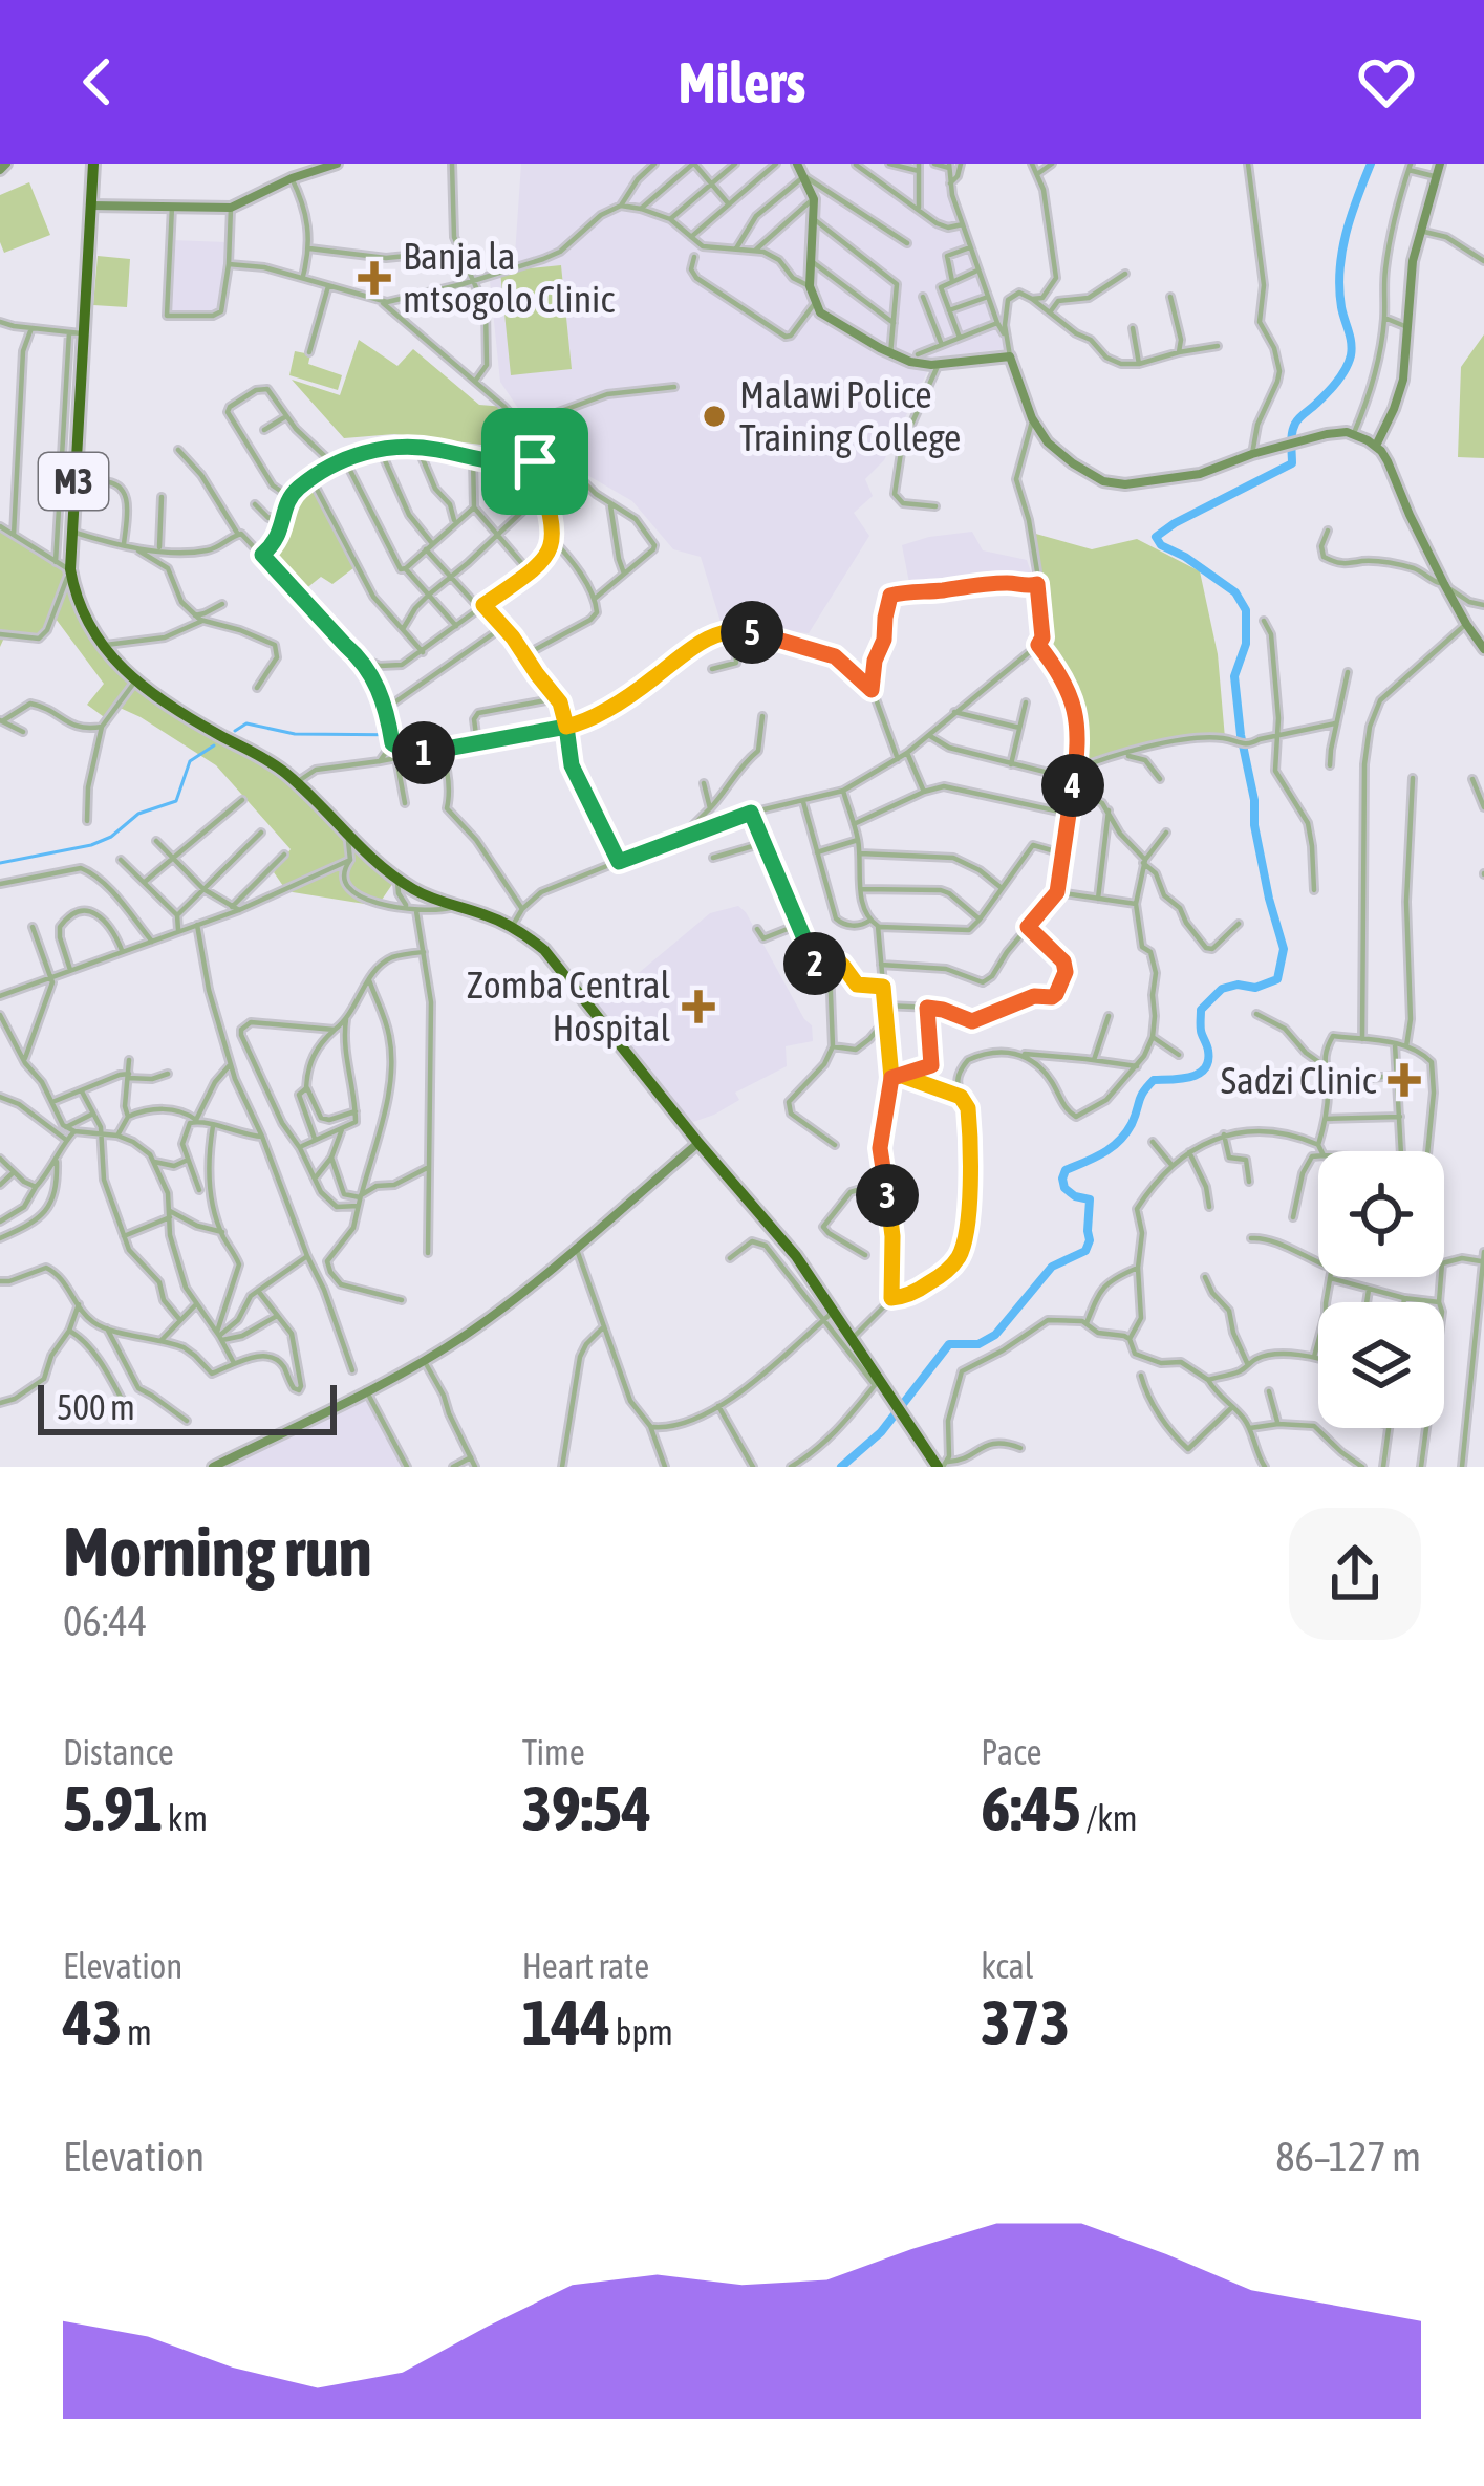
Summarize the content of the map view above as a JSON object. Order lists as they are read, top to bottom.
{
  "streets": {
    "highway": ["M3"]
  },
  "places": {
    "health": ["Banja la mtsogolo Clinic", "Zomba Central Hospital", "Sadzi Clinic"],
    "other": ["Malawi Police Training College"]
  },
  "scale_bar": "500 m",
  "page": {
    "header": "Milers",
    "pins": [
      "5",
      "1",
      "4",
      "2",
      "3"
    ],
    "scale": "500 m",
    "heading": ["Morning run", "06:44"],
    "stats": [
      ["Distance", "5.91 km"],
      ["Time", "39:54"],
      ["Pace", "6:45 /km"],
      ["Elevation", "43 m"],
      ["Heart rate", "144 bpm"],
      ["kcal", "373"]
    ],
    "chart": ["Elevation", "86–127 m"]
  }
}
